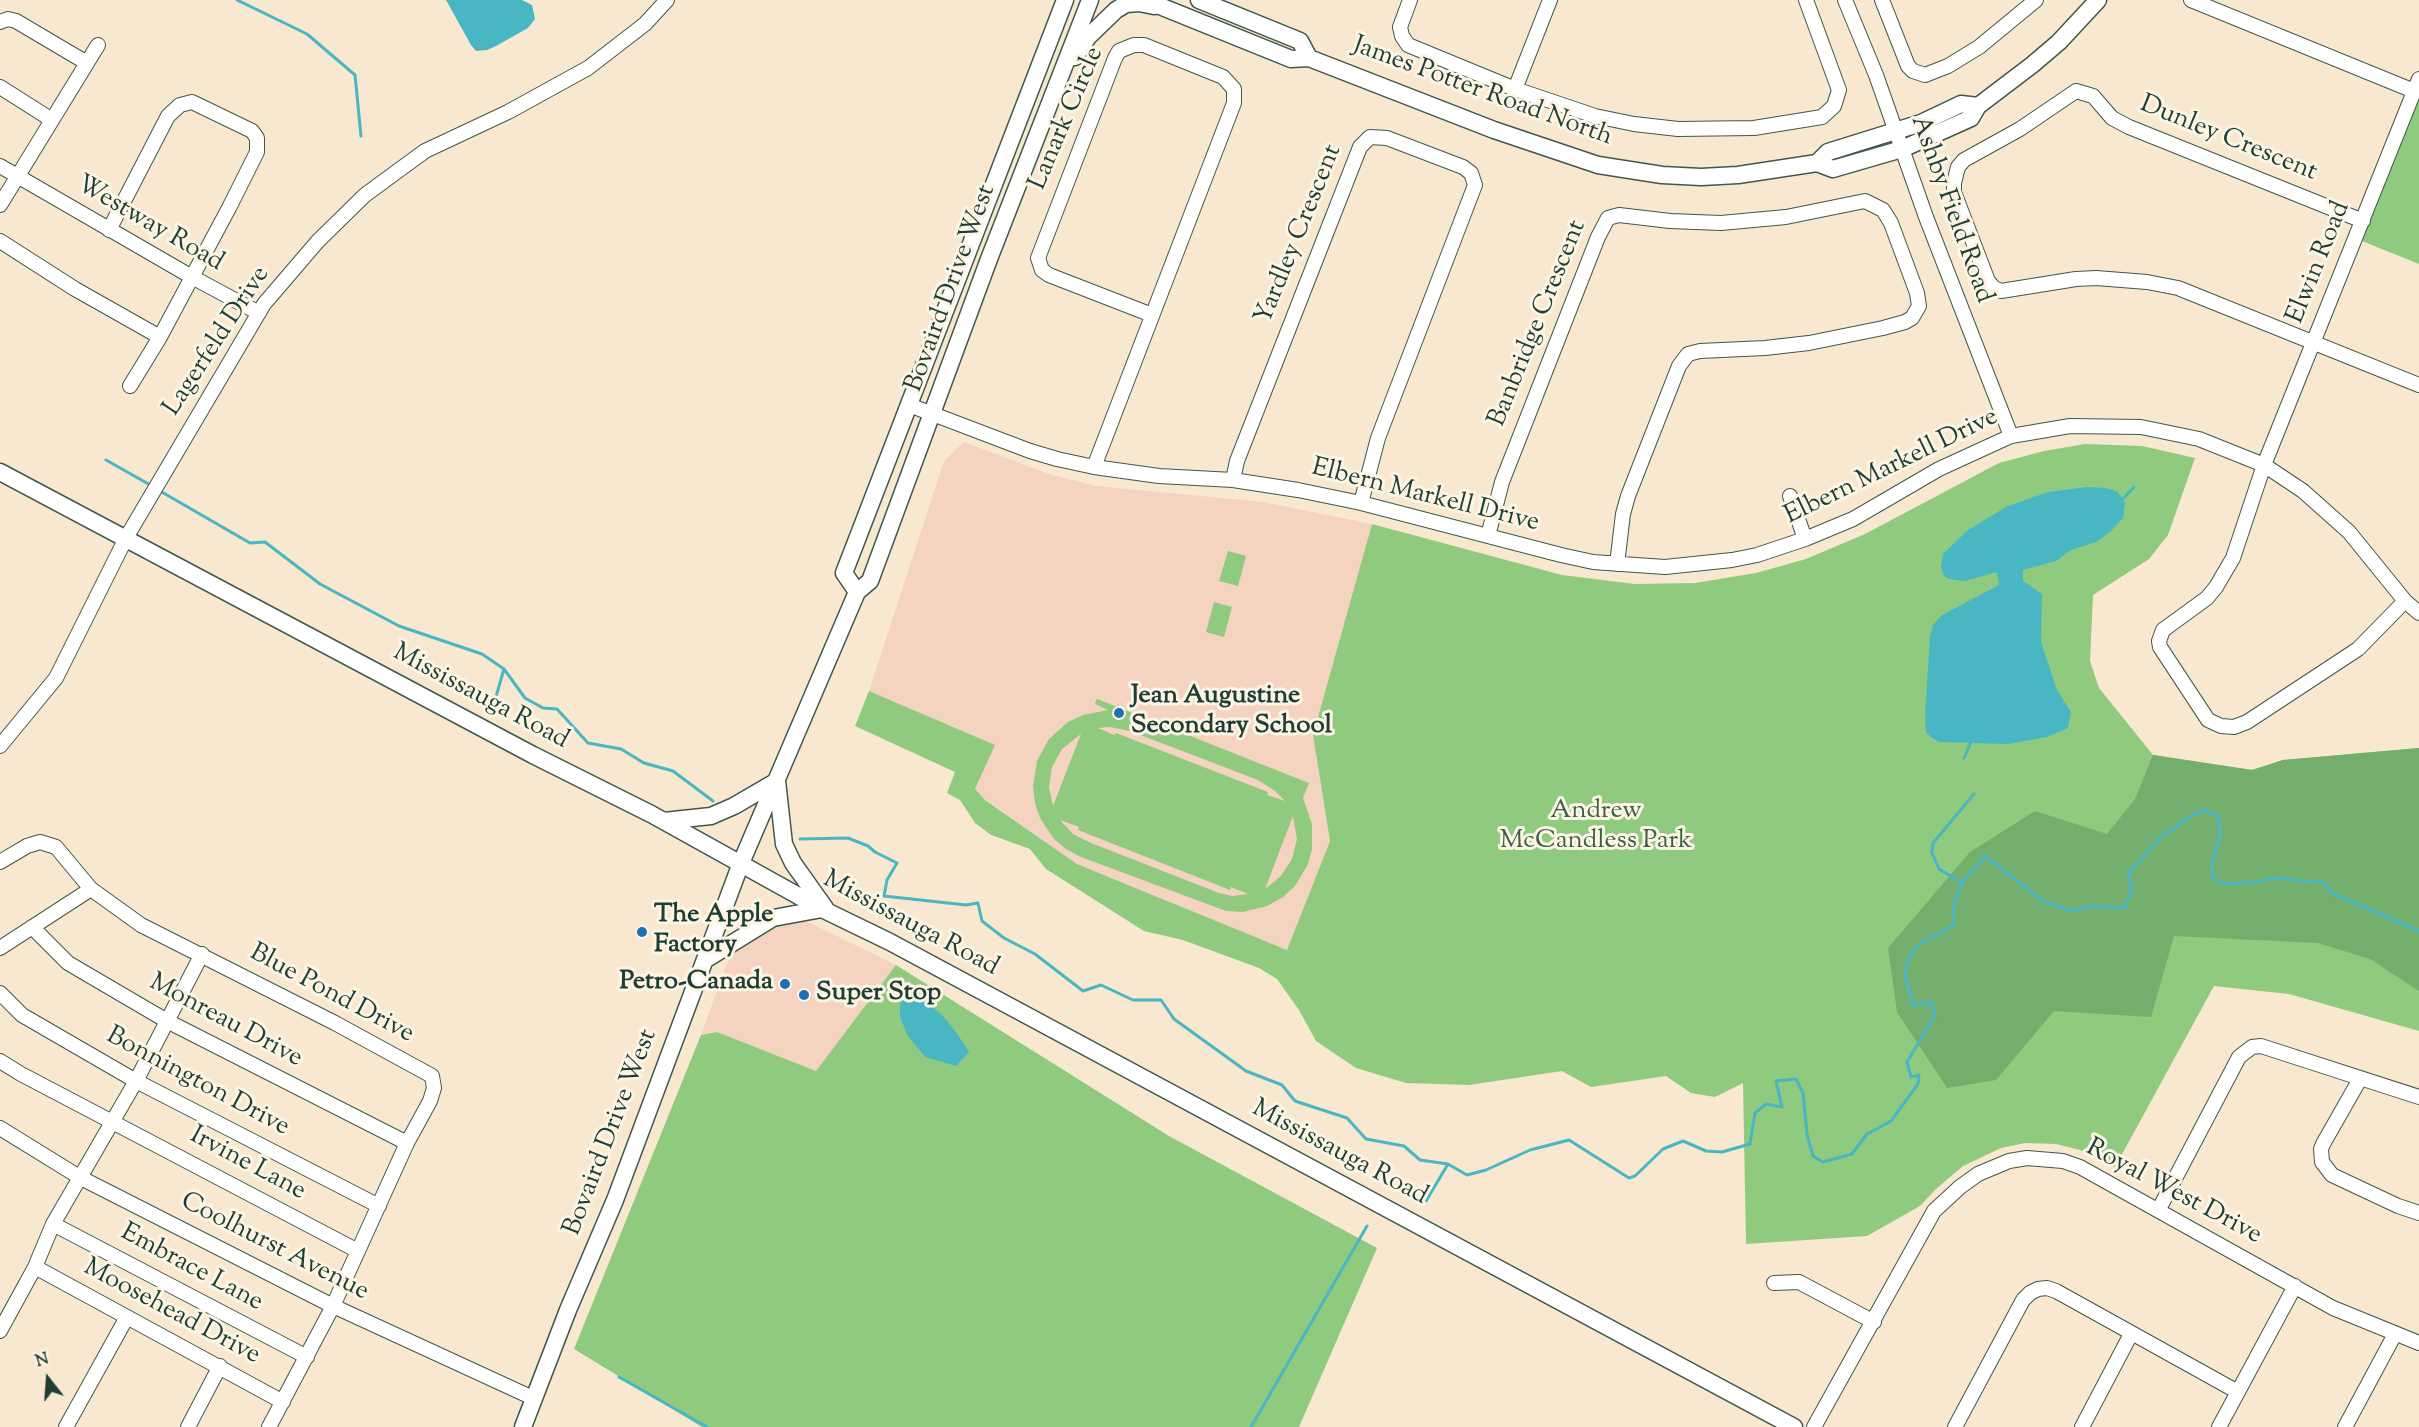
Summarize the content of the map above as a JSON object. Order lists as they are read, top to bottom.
{
  "streets": {
    "main road": ["James Potter Road North", "Bovaird Drive West", "Mississauga Road"],
    "street": [
      "Lanark Circle",
      "Dunley Crescent",
      "Ashby Field Road",
      "Westway Road",
      "Yardley Crescent",
      "Elwin Road",
      "Banbridge Crescent",
      "Lagerfeld Drive",
      "Elbern Markell Drive",
      "Blue Pond Drive",
      "Monreau Drive",
      "Bonnington Drive",
      "Irvine Lane",
      "Royal West Drive",
      "Coolhurst Avenue",
      "Embrace Lane",
      "Moosehead Drive"
    ]
  },
  "crossings": [
    ["Lanark Circle", "Elbern Markell Drive"],
    ["Dunley Crescent", "Elwin Road"],
    ["Ashby Field Road", "Elbern Markell Drive"],
    ["Westway Road", "Lagerfeld Drive"],
    ["Yardley Crescent", "Elbern Markell Drive"],
    ["Elwin Road", "Elbern Markell Drive"],
    ["Bovaird Drive West", "Elbern Markell Drive"],
    ["Bovaird Drive West", "Mississauga Road"],
    ["Bovaird Drive West", "Coolhurst Avenue"],
    ["Banbridge Crescent", "Elbern Markell Drive"],
    ["Lagerfeld Drive", "Mississauga Road"],
    ["Blue Pond Drive", "Monreau Drive"],
    ["Blue Pond Drive", "Bonnington Drive"],
    ["Blue Pond Drive", "Irvine Lane"],
    ["Blue Pond Drive", "Coolhurst Avenue"],
    ["Blue Pond Drive", "Embrace Lane"],
    ["Blue Pond Drive", "Moosehead Drive"]
  ],
  "parks": ["Andrew McCandless Park"],
  "places": [
    "Jean Augustine Secondary School",
    "The Apple Factory",
    "Petro-Canada",
    "Super Stop"
  ],
  "north": "top"
}
